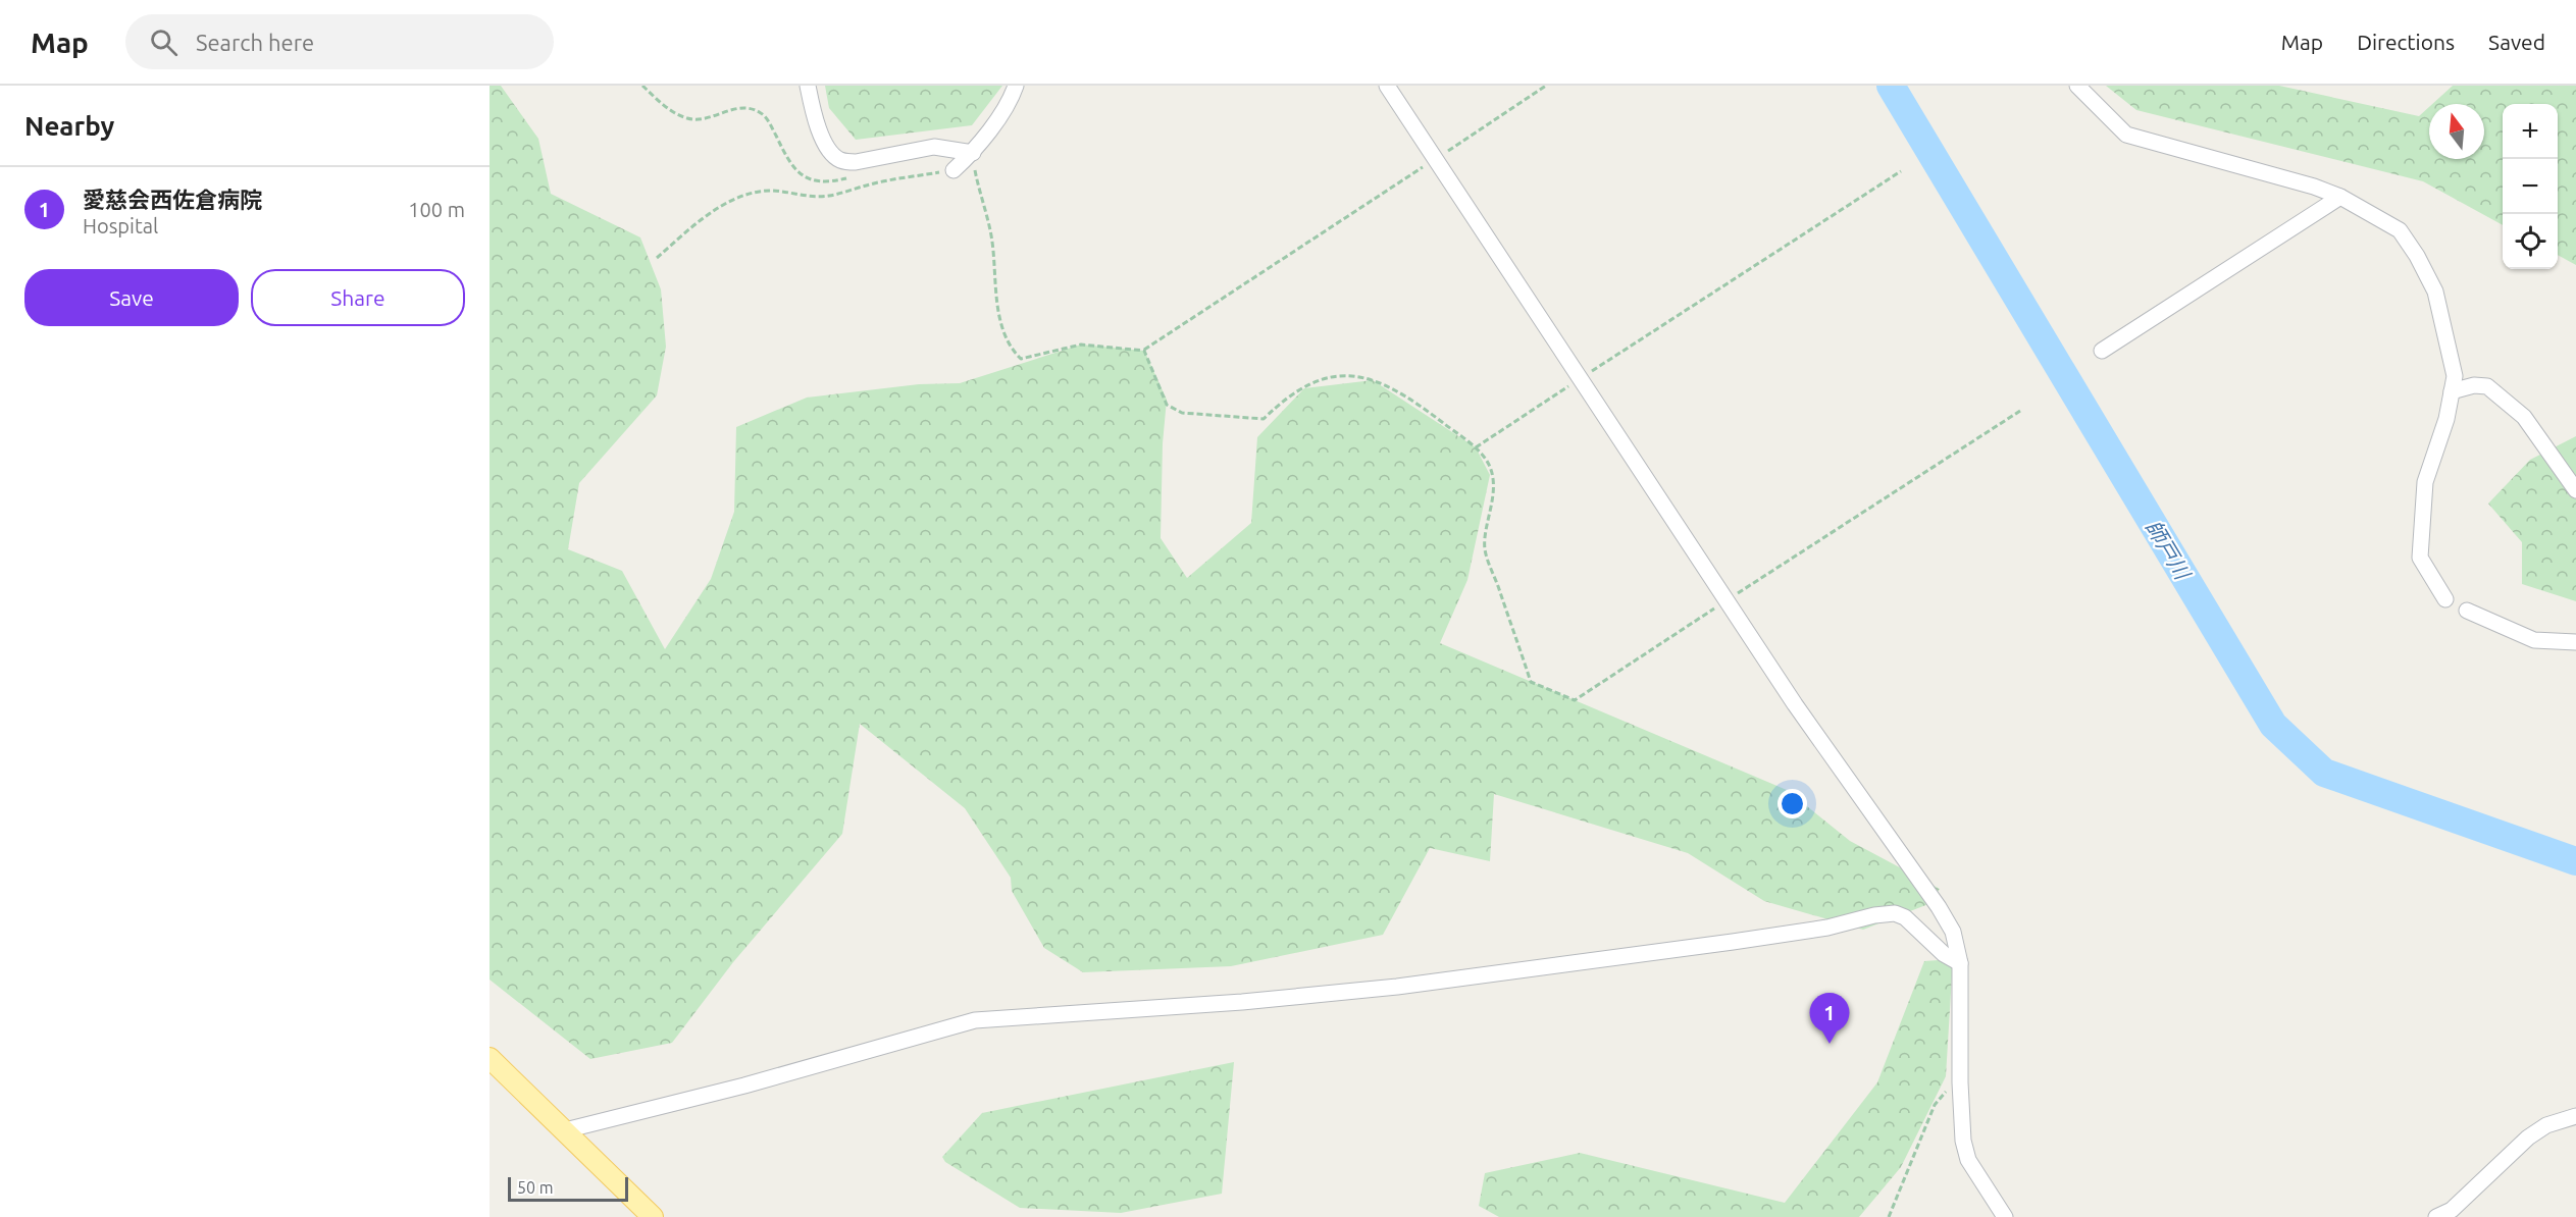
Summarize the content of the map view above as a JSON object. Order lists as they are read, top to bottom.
{
  "water": ["師戸川"],
  "scale_bar": "50 m",
  "north": "top",
  "page": {
    "header": "Map",
    "search": "Search here",
    "nav": ["Map", "Directions", "Saved"],
    "heading": "Nearby",
    "map_buttons": ["+", "−"],
    "list": [
      {
        "mark": "1",
        "name": "愛慈会西佐倉病院",
        "note": "Hospital",
        "value": "100 m"
      }
    ],
    "buttons": ["Save", "Share"],
    "pins": "1",
    "scale": "50 m"
  }
}
